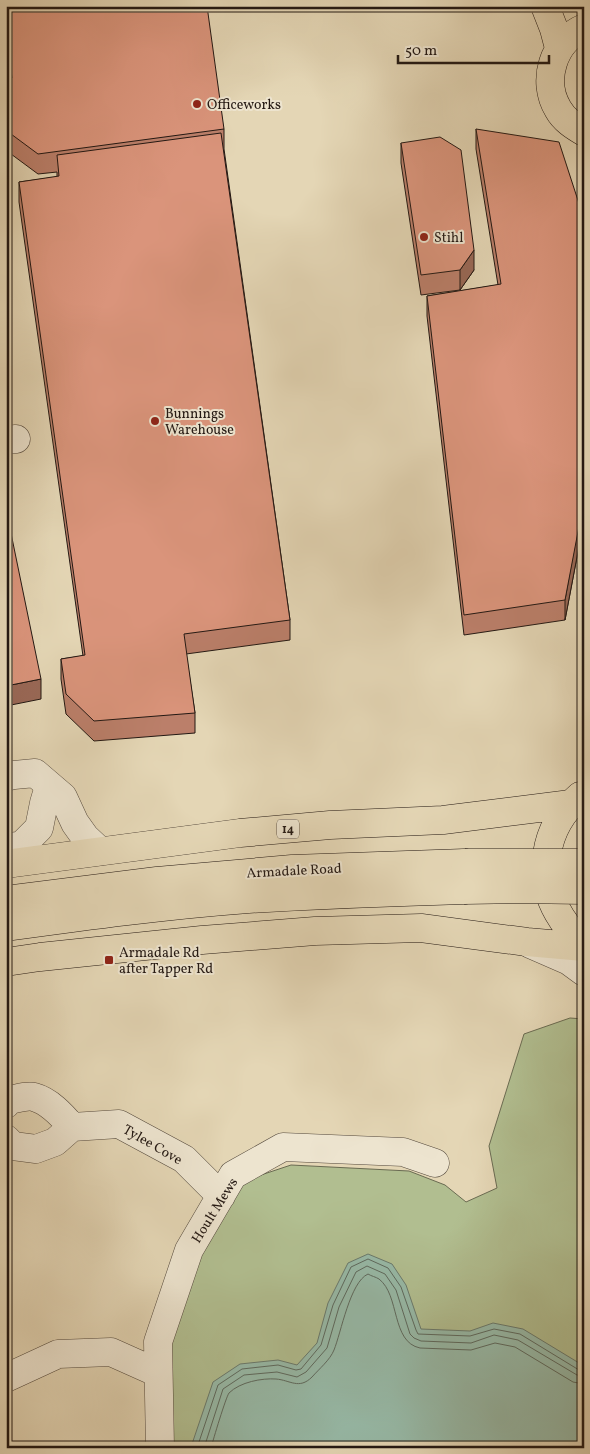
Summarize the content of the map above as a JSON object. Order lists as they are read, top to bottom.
{
  "streets": {
    "main road": ["14", "Armadale Road"],
    "street": ["Tylee Cove", "Hoult Mews"]
  },
  "crossings": [
    ["Tylee Cove", "Hoult Mews"]
  ],
  "places": {
    "other": ["Officeworks", "Stihl", "Bunnings Warehouse"],
    "transit": ["Armadale Rd after Tapper Rd"]
  },
  "scale_bar": "50 m"
}
